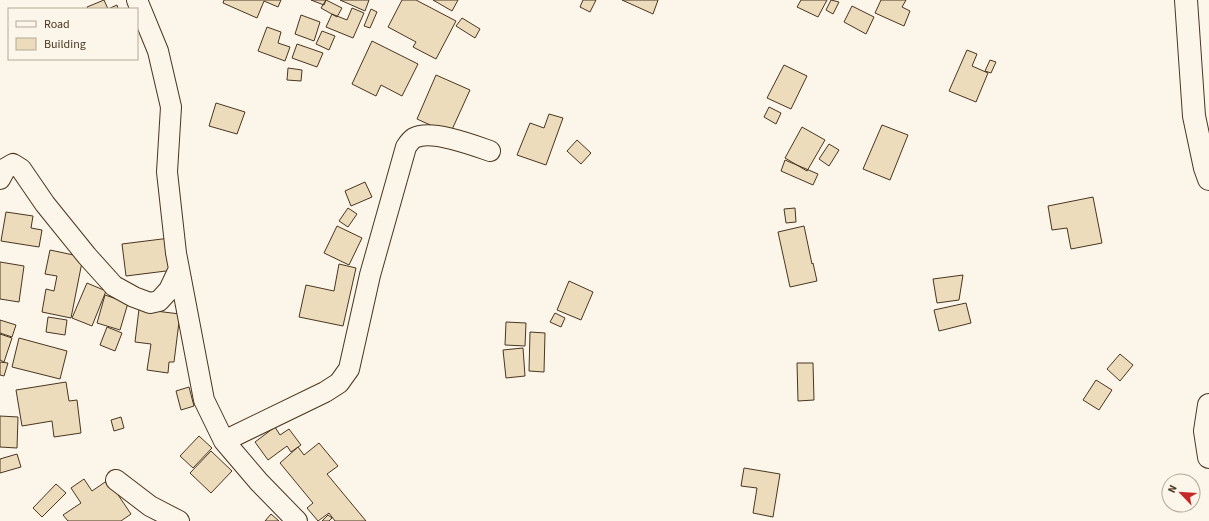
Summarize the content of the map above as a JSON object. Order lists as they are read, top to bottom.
{
  "legend": ["Road", "Building"],
  "north": "top left"
}
